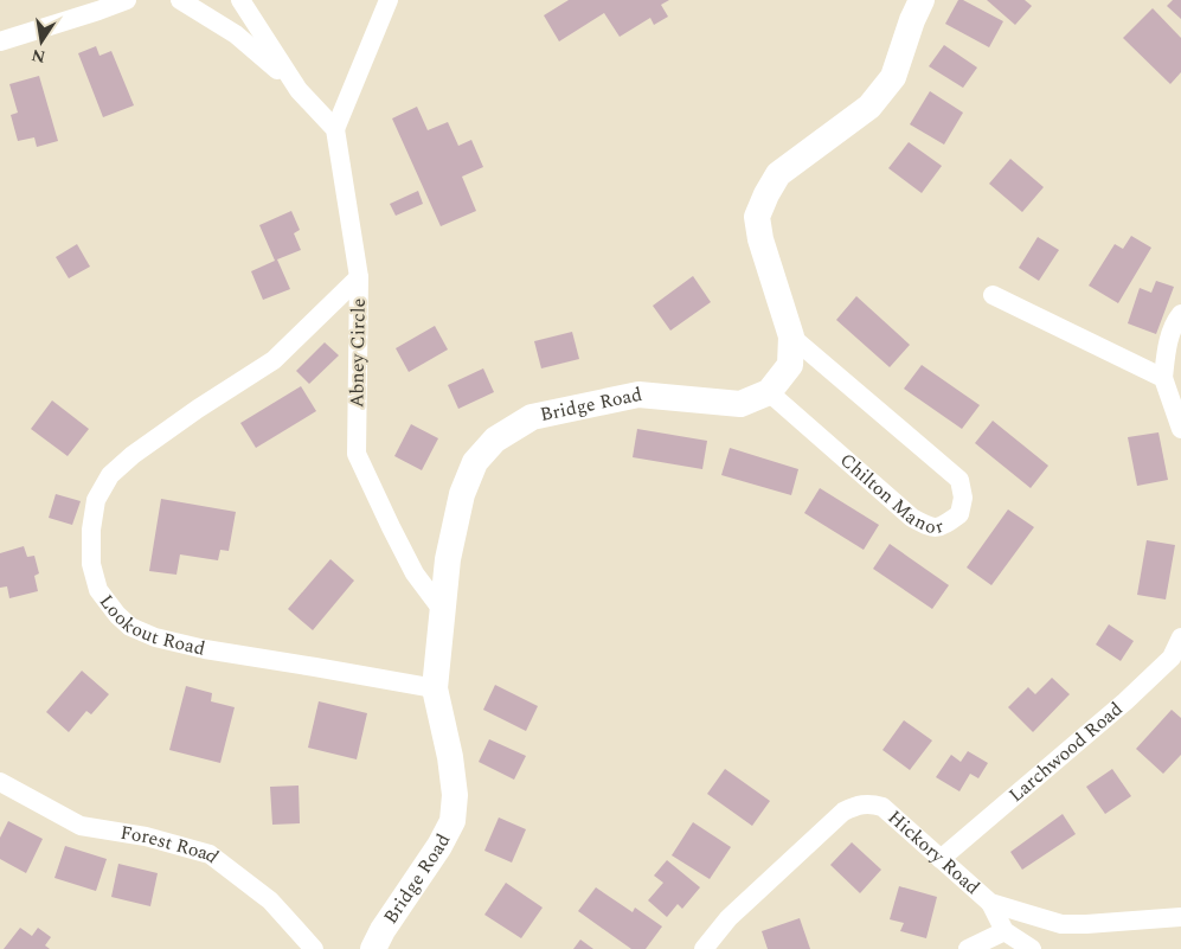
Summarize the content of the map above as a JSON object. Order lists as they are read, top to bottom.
{
  "streets": {
    "street": [
      "Abney Circle",
      "Bridge Road",
      "Chilton Manor",
      "Lookout Road",
      "Larchwood Road",
      "Forest Road",
      "Hickory Road"
    ]
  },
  "crossings": [
    ["Abney Circle", "Bridge Road"],
    ["Abney Circle", "Lookout Road"],
    ["Bridge Road", "Chilton Manor"],
    ["Bridge Road", "Lookout Road"],
    ["Larchwood Road", "Hickory Road"]
  ],
  "north": "bottom"
}
